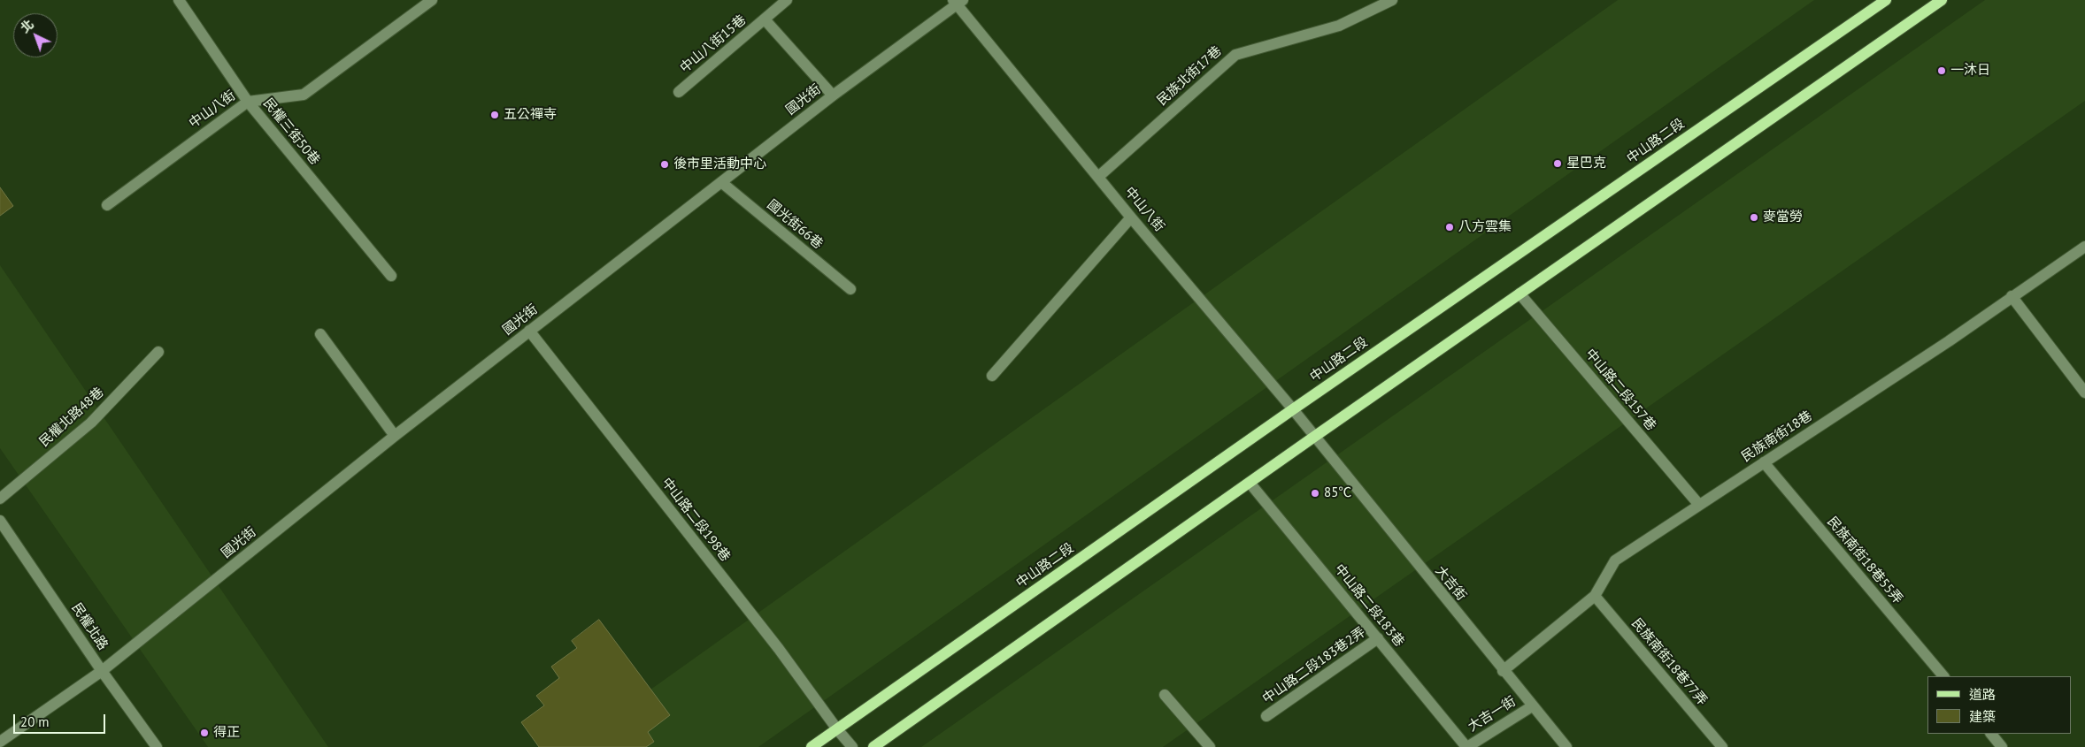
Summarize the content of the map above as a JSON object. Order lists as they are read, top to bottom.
{
  "streets": {
    "main road": ["中山路二段"],
    "street": [
      "中山八街15巷",
      "民族北街17巷",
      "國光街",
      "中山八街",
      "民權三街50巷",
      "國光街66巷",
      "中山路二段157巷",
      "民權北路48巷",
      "民族南街18巷",
      "中山路二段198巷",
      "民族南街18巷55弄",
      "大吉街",
      "中山路二段183巷",
      "民權北路",
      "民族南街18巷77弄",
      "中山路二段183巷2弄",
      "大吉一街"
    ]
  },
  "crossings": [
    ["民族北街17巷", "中山八街"],
    ["國光街", "中山八街"],
    ["國光街", "國光街66巷"],
    ["國光街", "中山路二段198巷"],
    ["國光街", "民權北路"],
    ["中山八街", "民權三街50巷"],
    ["中山八街", "中山路二段"],
    ["中山八街", "大吉街"],
    ["中山路二段", "中山路二段198巷"],
    ["中山路二段157巷", "民族南街18巷"],
    ["民族南街18巷", "民族南街18巷55弄"],
    ["民族南街18巷", "大吉街"],
    ["民族南街18巷", "民族南街18巷77弄"],
    ["大吉街", "大吉一街"],
    ["中山路二段183巷", "中山路二段183巷2弄"],
    ["中山路二段183巷", "大吉一街"]
  ],
  "places": [
    "一沐日",
    "五公禪寺",
    "星巴克",
    "後市里活動中心",
    "麥當勞",
    "八方雲集",
    "85℃",
    "得正"
  ],
  "legend": ["道路", "建築"],
  "scale_bar": "20 m",
  "north": "top left"
}
